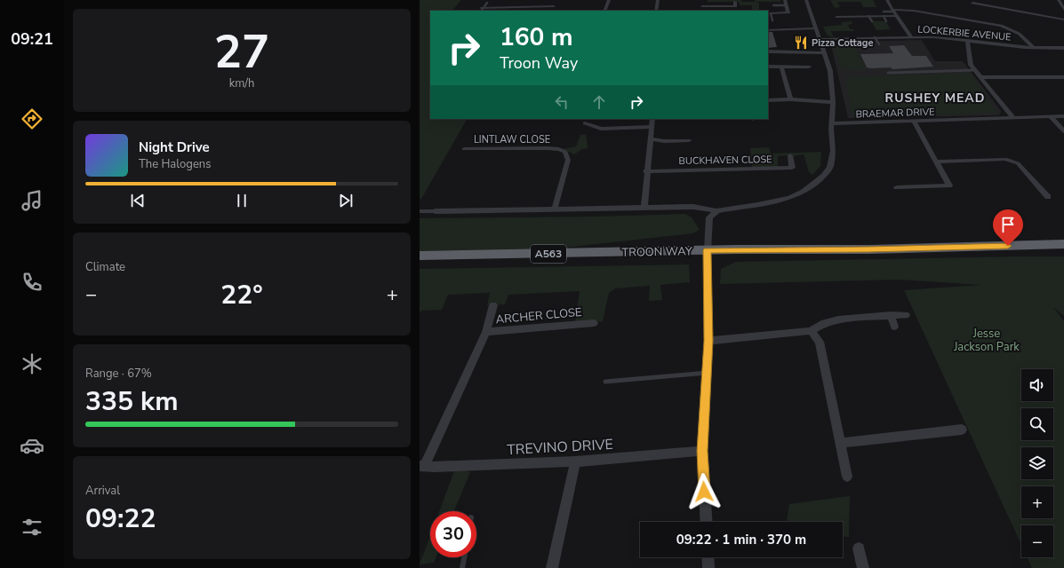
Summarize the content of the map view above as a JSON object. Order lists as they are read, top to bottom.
{
  "streets": {
    "highway": ["TROON WAY", "A563"],
    "street": [
      "LOCKERBIE AVENUE",
      "BRAEMAR DRIVE",
      "LINTLAW CLOSE",
      "BUCKHAVEN CLOSE",
      "ARCHER CLOSE",
      "TREVINO DRIVE"
    ]
  },
  "crossings": [
    ["ARCHER CLOSE", "TREVINO DRIVE"]
  ],
  "districts": ["RUSHEY MEAD"],
  "parks": ["Jesse Jackson Park"],
  "places": {
    "restaurant": ["Pizza Cottage"]
  },
  "page": {
    "tabs": "09:21",
    "tile": [
      ["27", "km/h"],
      "Climate",
      ["Range · 67%", "335 km"],
      ["Arrival", "09:22"]
    ],
    "turn": ["160 m", "Troon Way"],
    "song": ["Night Drive", "The Halogens"],
    "heat": ["−", "22°", "+"],
    "map_buttons": ["+", "−"],
    "limit": "30",
    "trip": "09:22 · 1 min · 370 m"
  }
}
